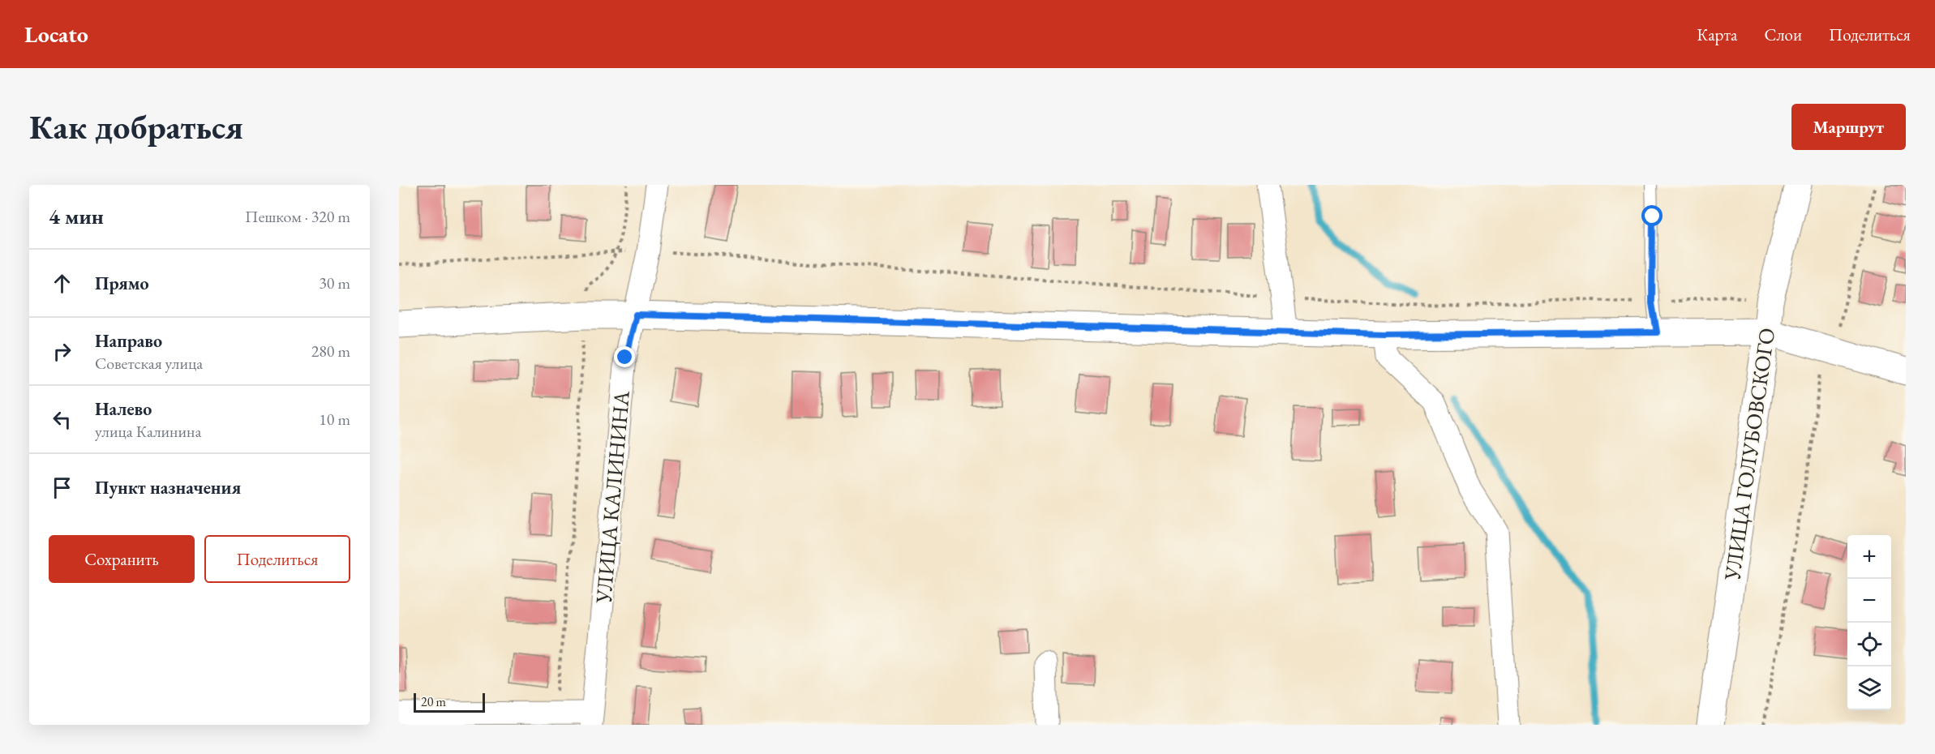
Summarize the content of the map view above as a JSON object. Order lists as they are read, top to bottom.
{
  "streets": {
    "street": ["УЛИЦА ГОЛУБОВСКОГО", "УЛИЦА КАЛИНИНА"]
  },
  "scale_bar": "20 m",
  "page": {
    "header": "Locato",
    "nav": ["Карта", "Слои", "Поделиться"],
    "buttons": [
      "Маршрут",
      ["Сохранить", "Поделиться"]
    ],
    "title": "Как добраться",
    "heading": ["4 мин", "Пешком · 320 m"],
    "list": [
      ["Прямо", "30 m"],
      ["Направо", "Советская улица", "280 m"],
      ["Налево", "улица Калинина", "10 m"],
      "Пункт назначения"
    ],
    "map_buttons": ["+", "−"],
    "scale": "20 m"
  }
}
